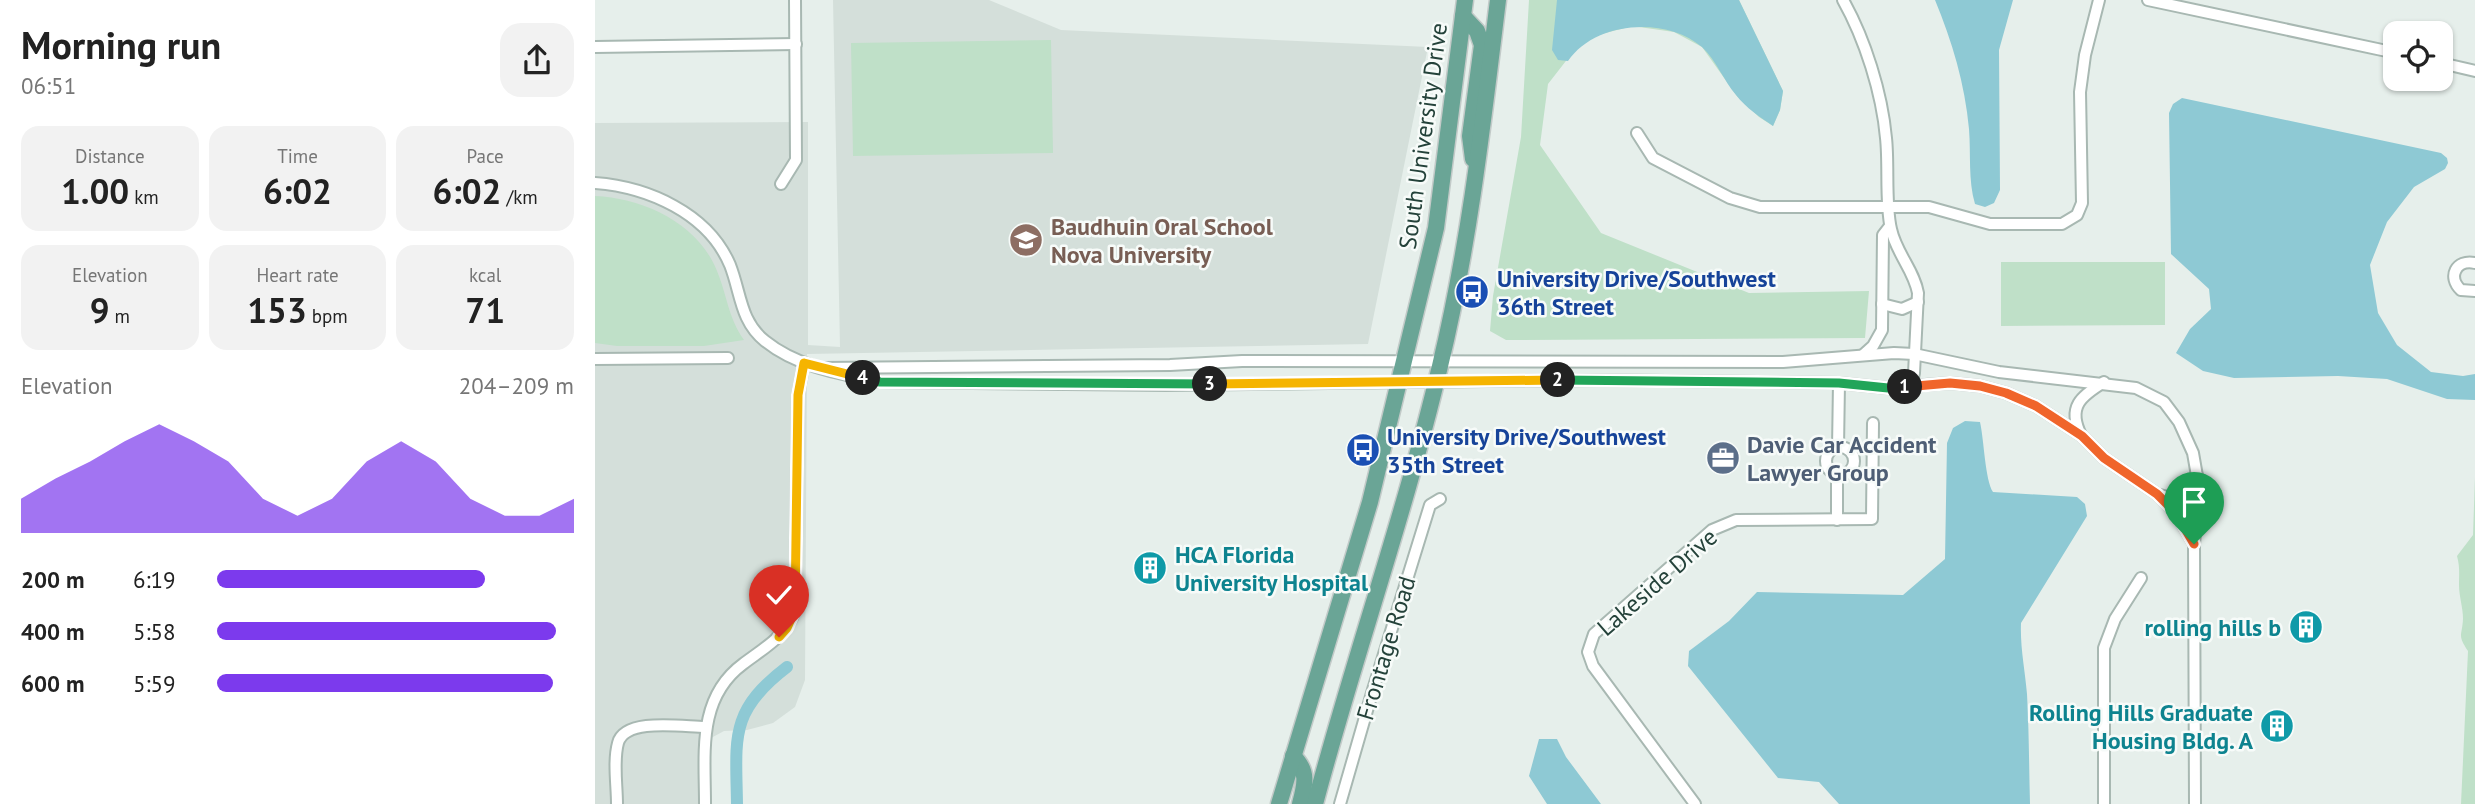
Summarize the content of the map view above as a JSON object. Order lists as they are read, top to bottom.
{
  "streets": {
    "main road": ["South University Drive"],
    "street": ["Lakeside Drive", "Frontage Road"]
  },
  "places": {
    "school or university": ["Baudhuin Oral School Nova University"],
    "bus stop": ["University Drive/Southwest 36th Street", "University Drive/Southwest 35th Street"],
    "office": ["Davie Car Accident Lawyer Group"],
    "building": ["HCA Florida University Hospital", "rolling hills b", "Rolling Hills Graduate Housing Bldg. A"]
  },
  "page": {
    "heading": ["Morning run", "06:51"],
    "stats": [
      ["Distance", "1.00 km"],
      ["Time", "6:02"],
      ["Pace", "6:02 /km"],
      ["Elevation", "9 m"],
      ["Heart rate", "153 bpm"],
      ["kcal", "71"]
    ],
    "chart": ["Elevation", "204–209 m"],
    "pins": [
      "4",
      "2",
      "3",
      "1"
    ],
    "list": [
      {
        "name": "200 m",
        "note": "6:19"
      },
      {
        "name": "400 m",
        "note": "5:58"
      },
      {
        "name": "600 m",
        "note": "5:59"
      }
    ]
  }
}
